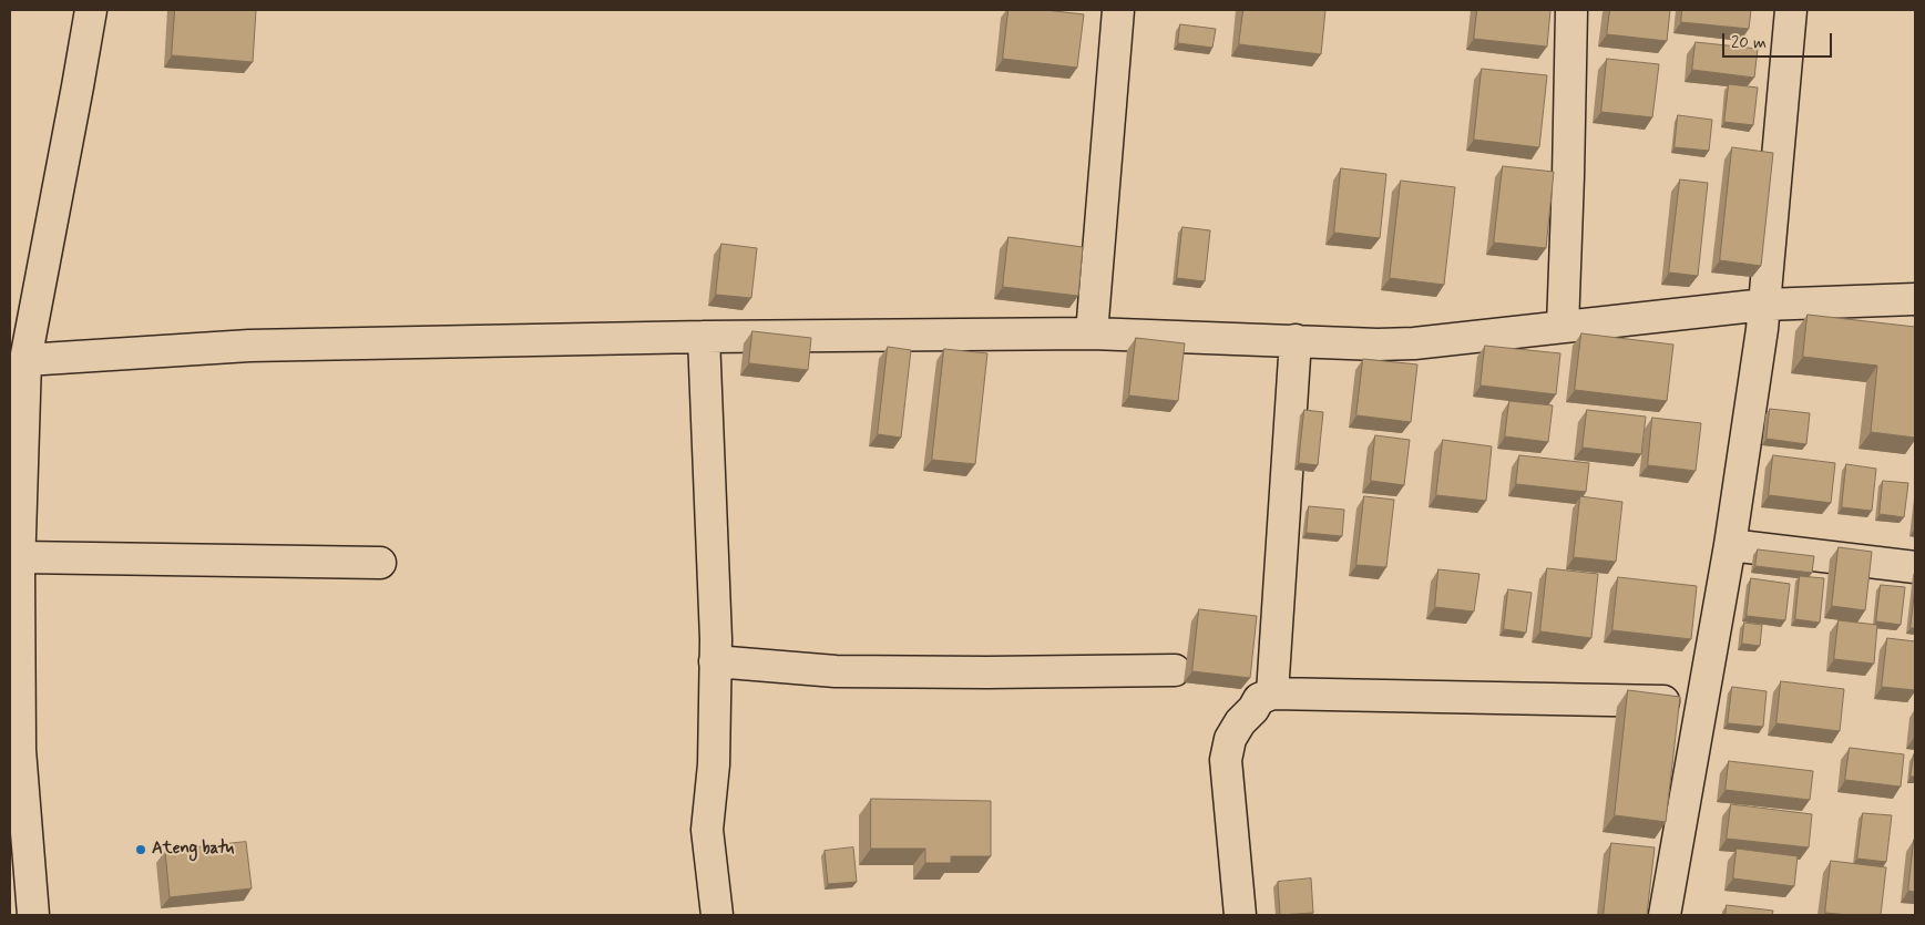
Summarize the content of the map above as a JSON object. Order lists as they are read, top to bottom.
{
  "places": ["Ateng batu"],
  "scale_bar": "20 m"
}
